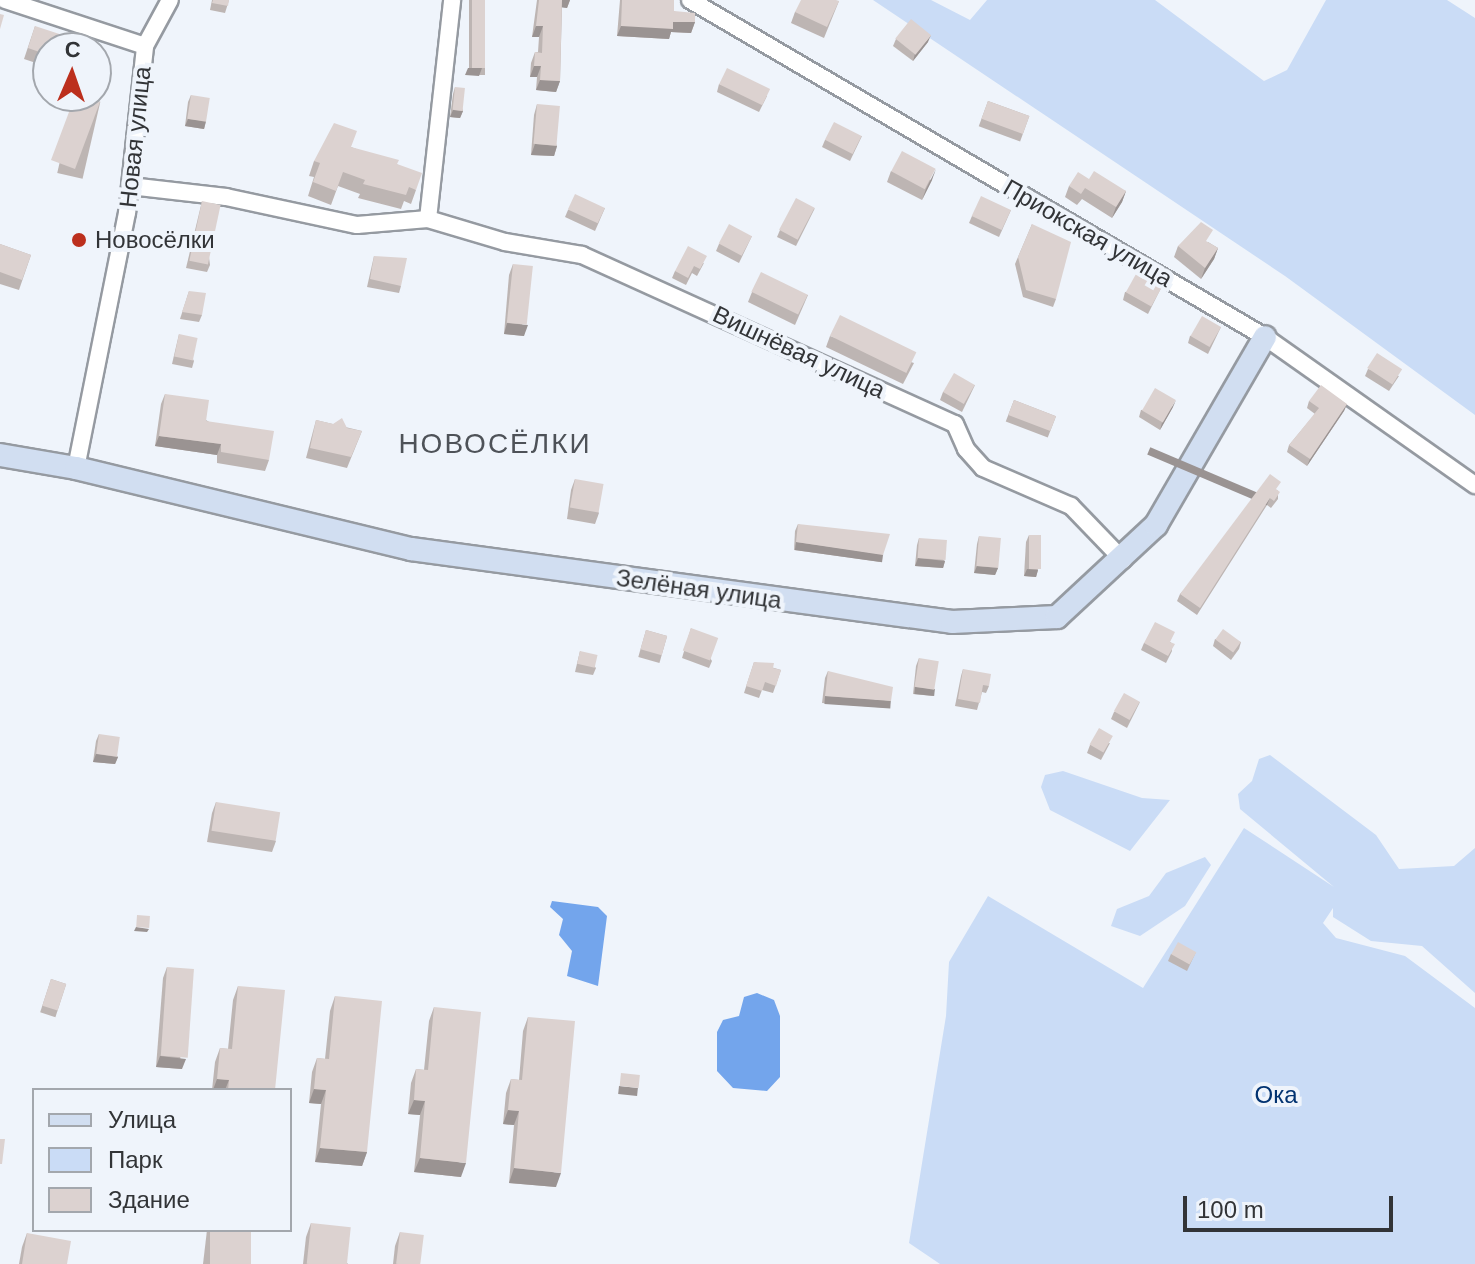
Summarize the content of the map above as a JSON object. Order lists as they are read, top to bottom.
{
  "streets": {
    "street": [
      "Новая улица",
      "Приокская улица",
      "Вишнёвая улица",
      "Зелёная улица"
    ]
  },
  "crossings": [
    ["Новая улица", "Зелёная улица"],
    ["Приокская улица", "Зелёная улица"],
    ["Вишнёвая улица", "Зелёная улица"]
  ],
  "districts": ["НОВОСЁЛКИ"],
  "parks": ["Ока"],
  "places": ["Новосёлки"],
  "legend": ["Улица", "Парк", "Здание"],
  "scale_bar": "100 m",
  "north": "top"
}
